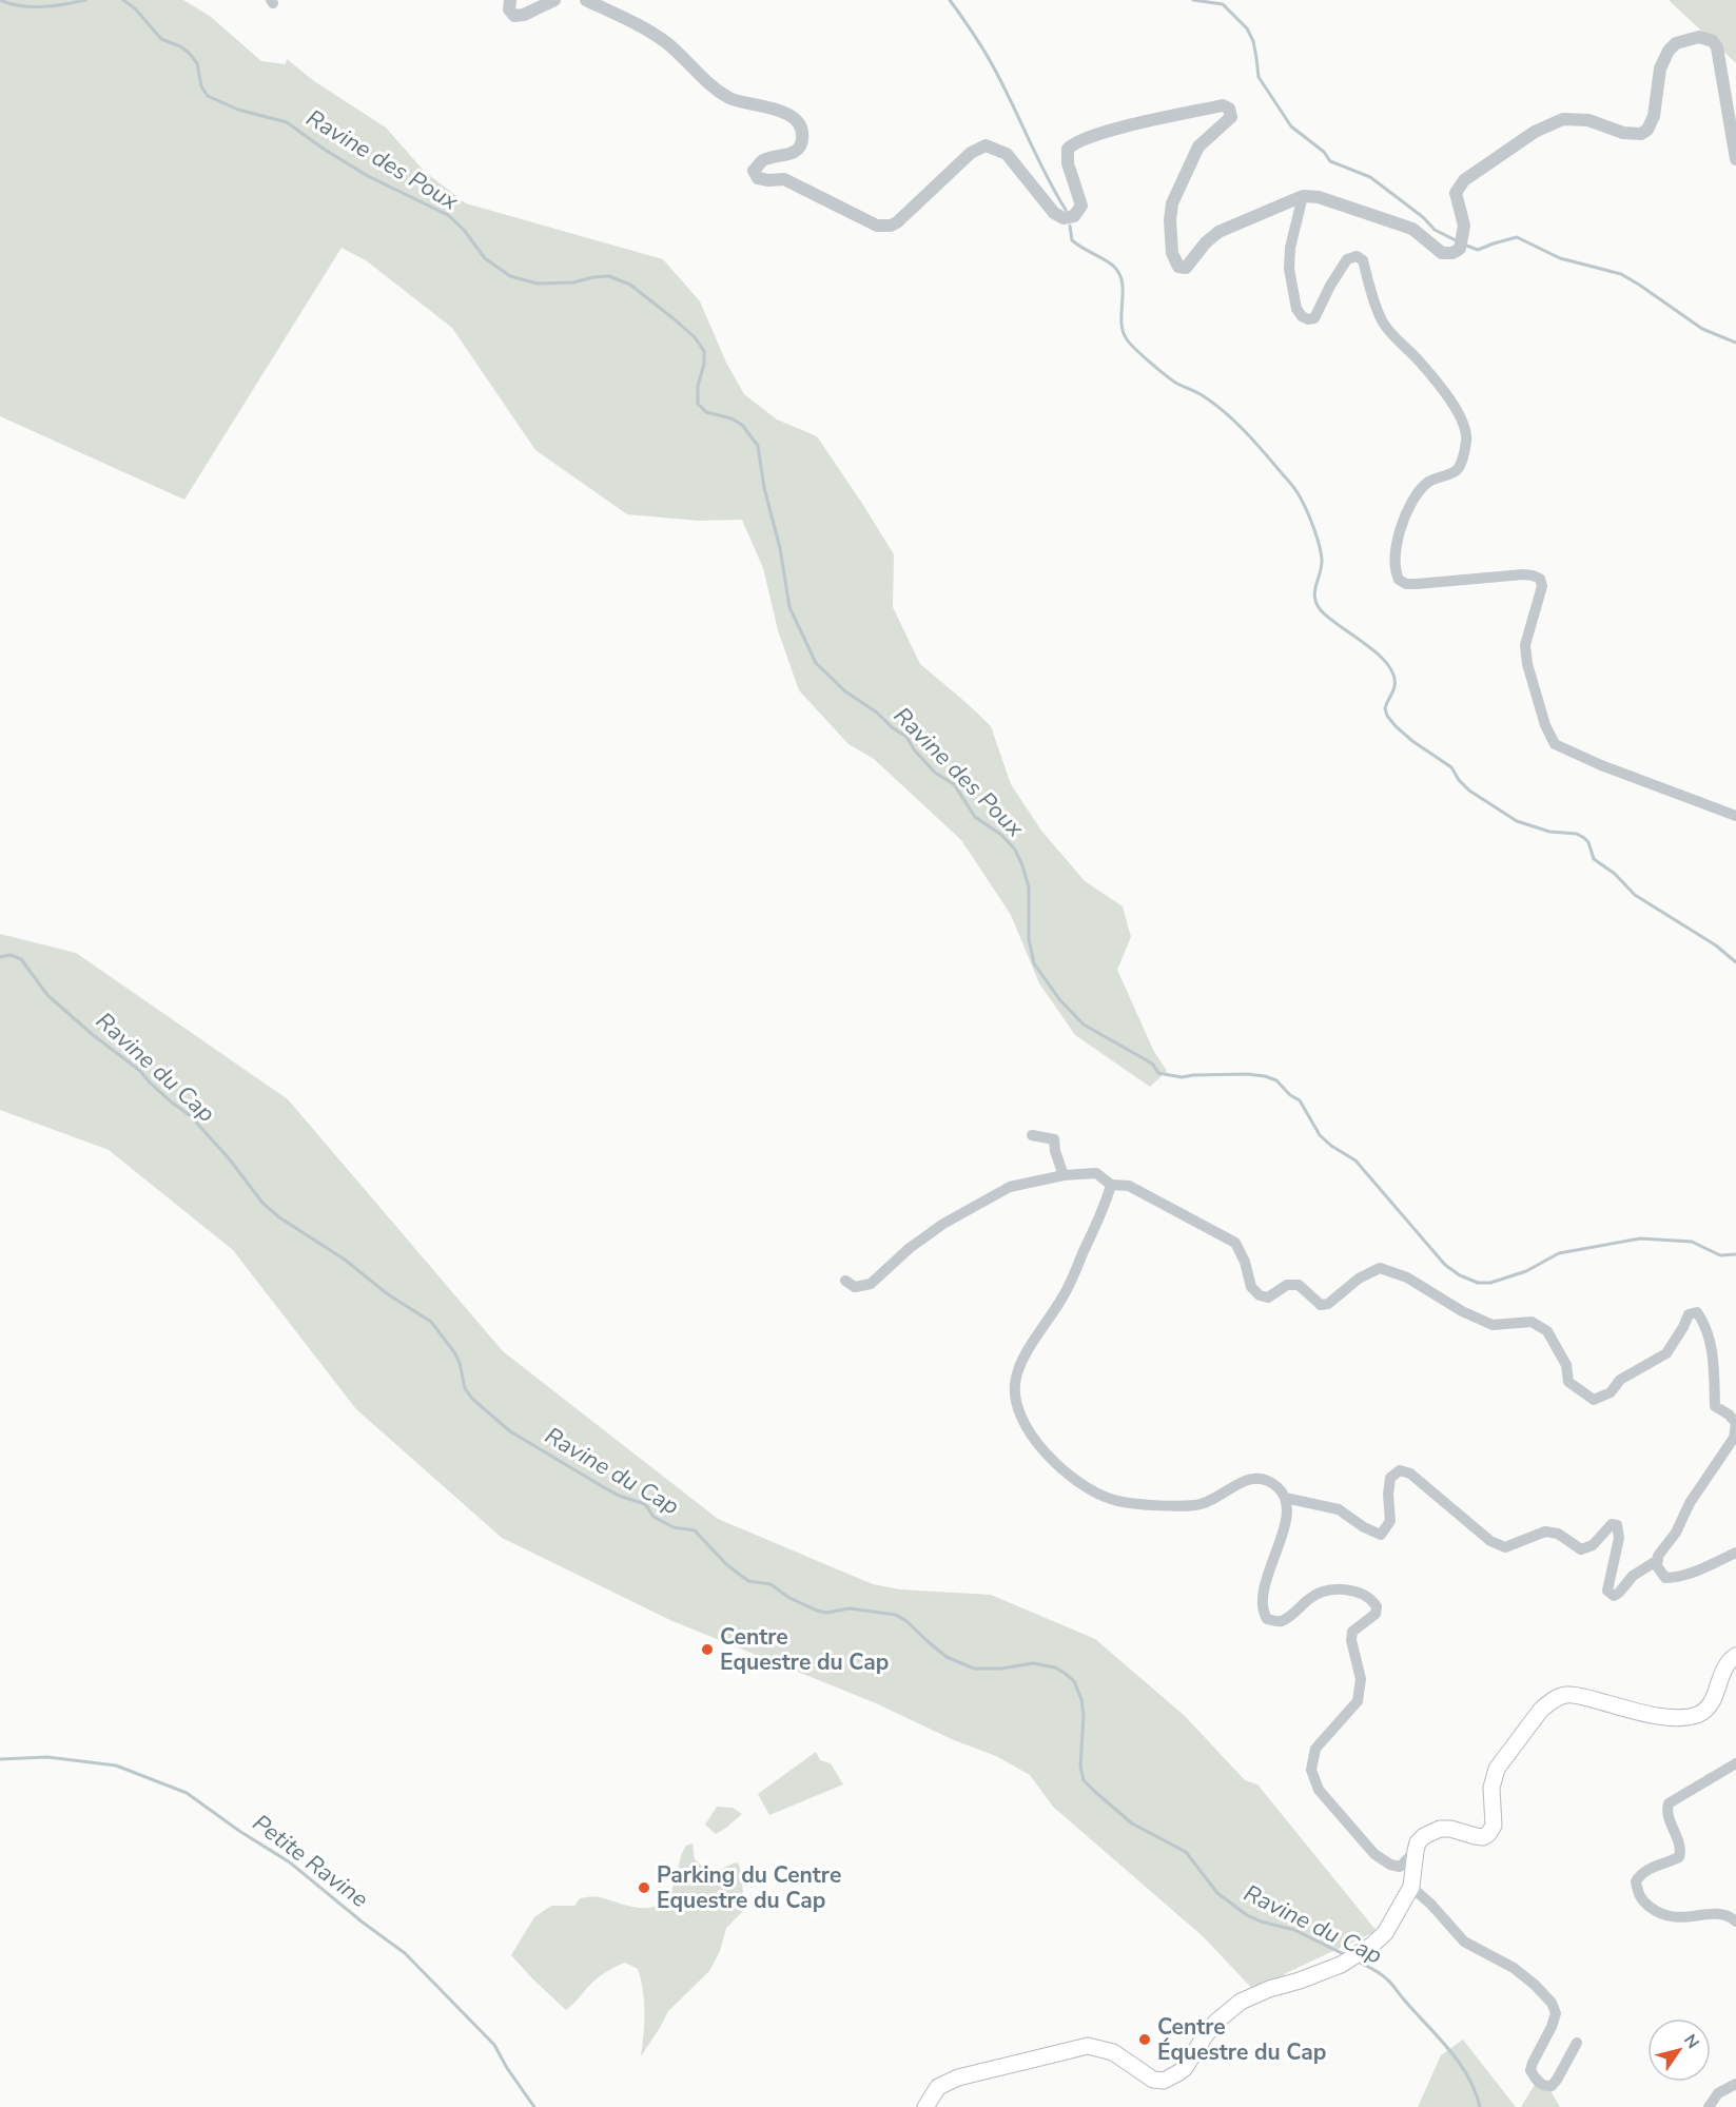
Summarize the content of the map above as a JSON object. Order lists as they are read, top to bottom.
{
  "water": ["Ravine des Poux", "Ravine du Cap", "Petite Ravine"],
  "places": ["Centre Equestre du Cap", "Parking du Centre Equestre du Cap", "Centre Équestre du Cap"],
  "north": "top right"
}
